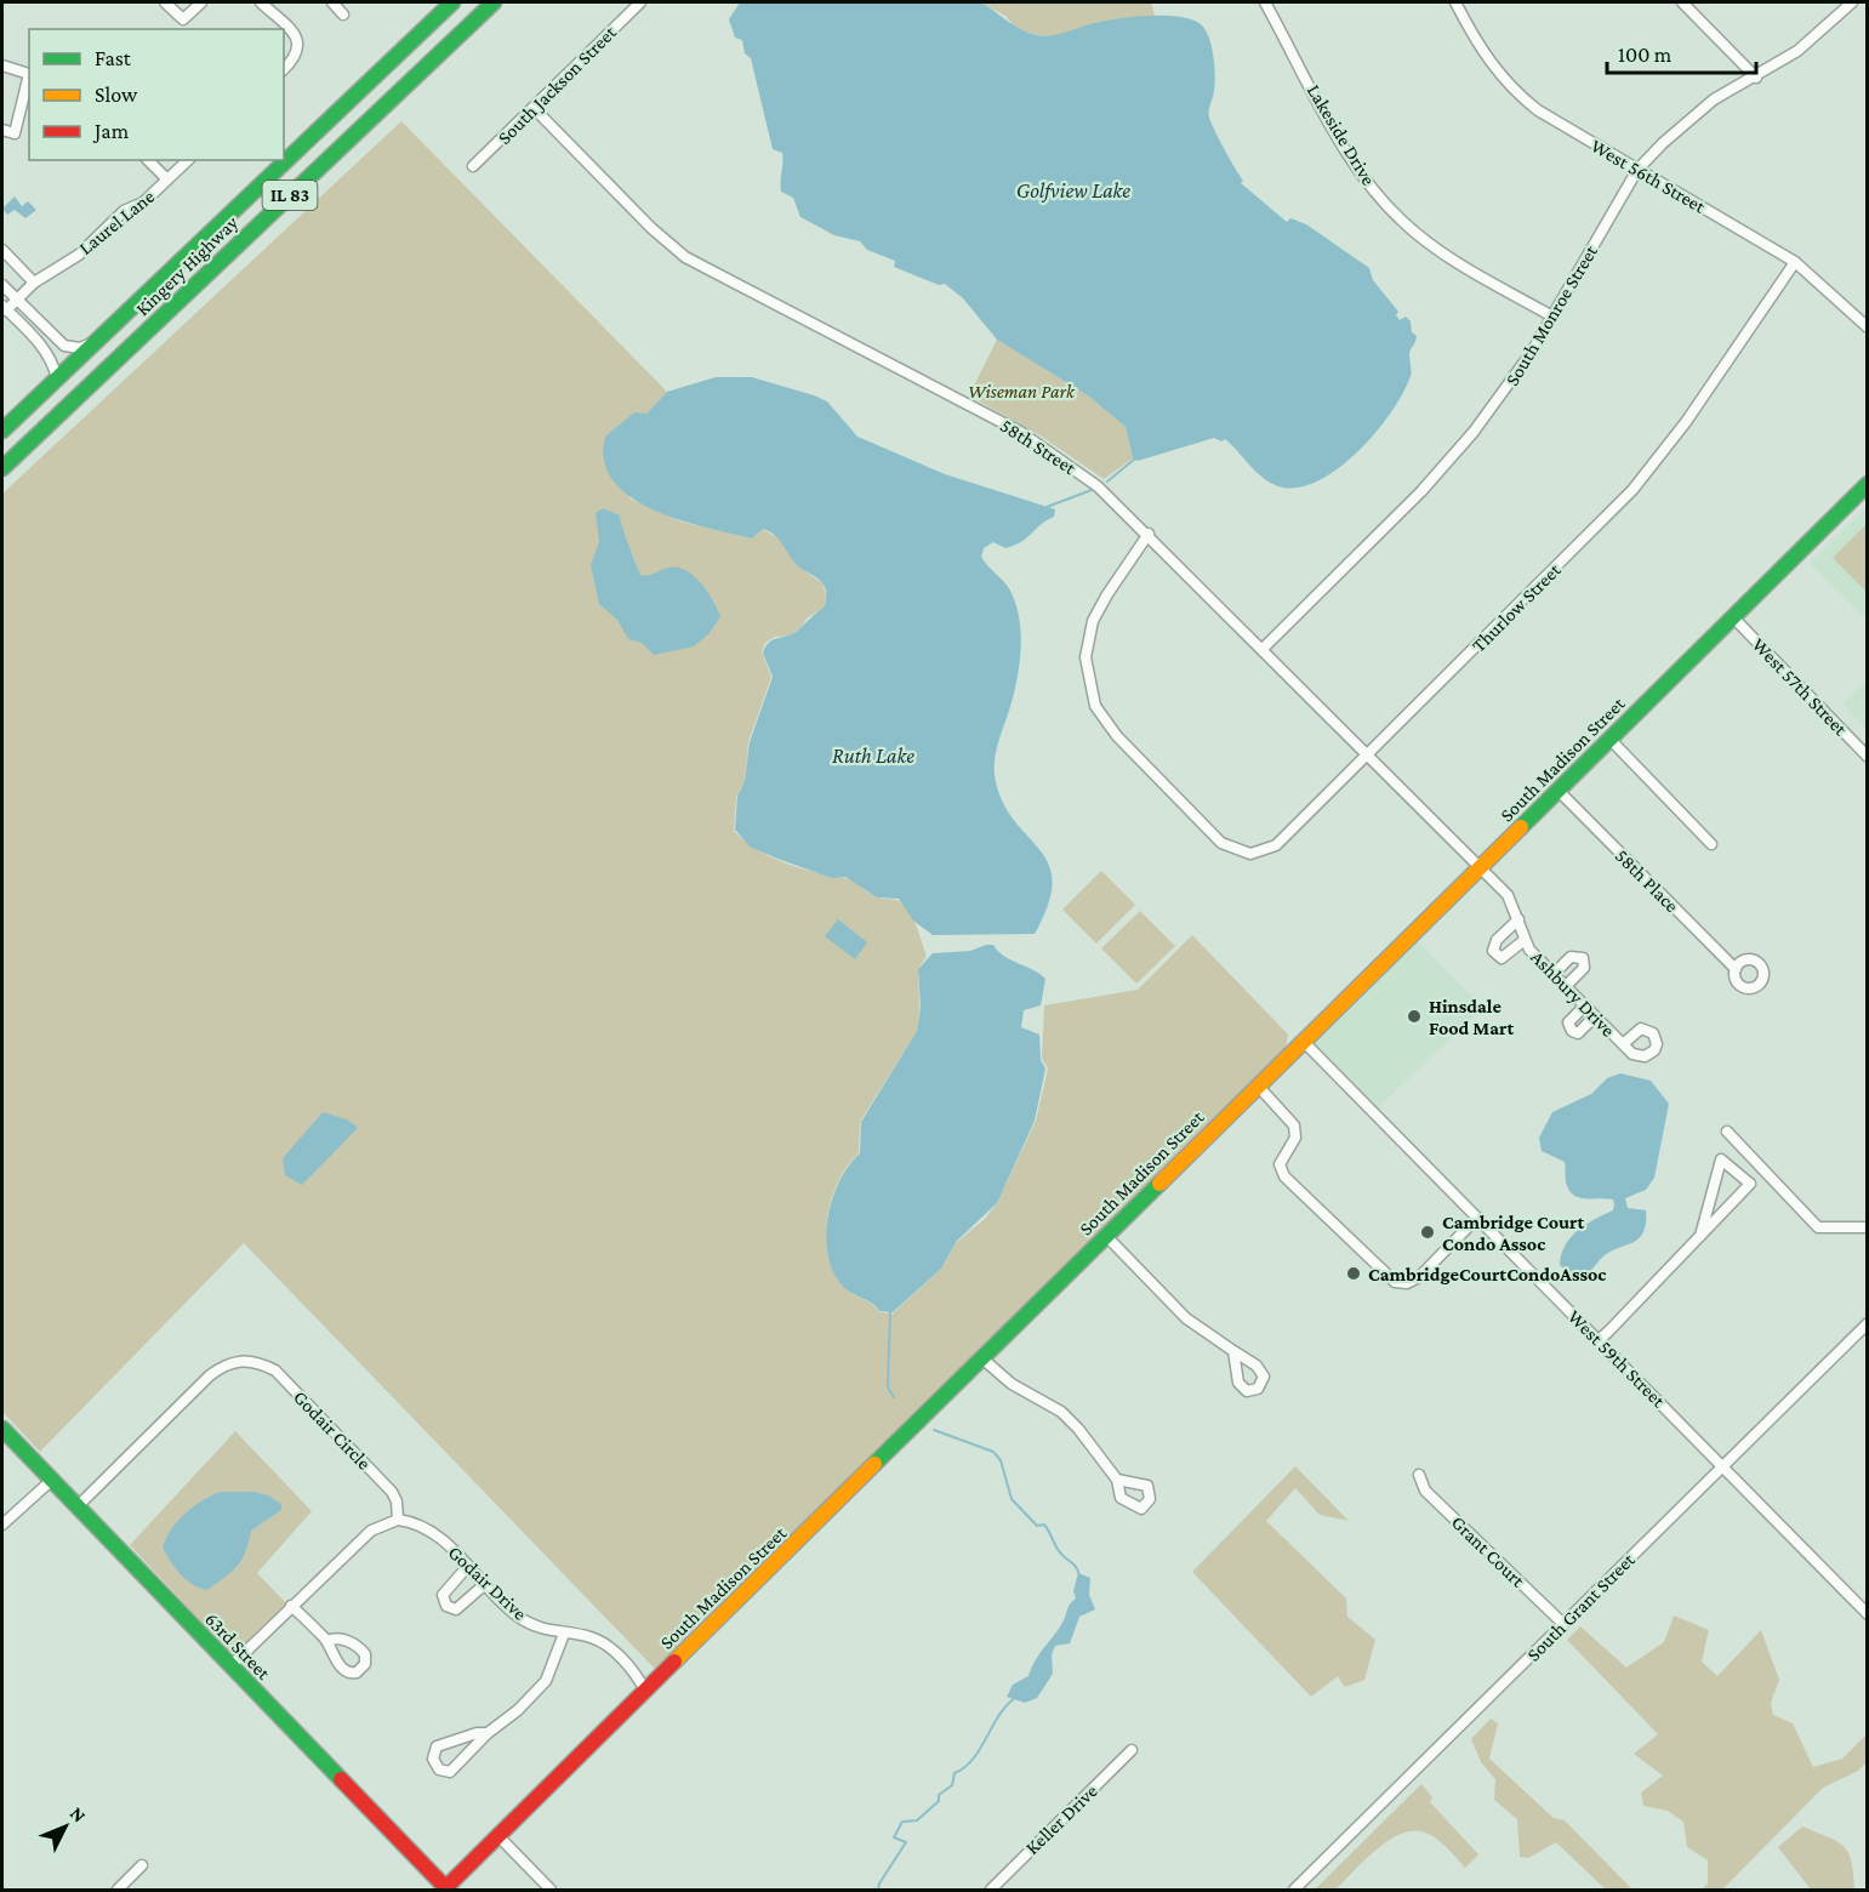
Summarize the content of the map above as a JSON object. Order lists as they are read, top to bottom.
{
  "streets": {
    "main road": [
      "IL 83",
      "Kingery Highway",
      "South Madison Street",
      "63rd Street"
    ],
    "street": [
      "South Jackson Street",
      "Lakeside Drive",
      "West 56th Street",
      "Laurel Lane",
      "South Monroe Street",
      "58th Street",
      "Thurlow Street",
      "West 57th Street",
      "58th Place",
      "Ashbury Drive",
      "West 59th Street",
      "Godair Circle",
      "Grant Court",
      "Godair Drive",
      "South Grant Street",
      "Keller Drive"
    ]
  },
  "crossings": [
    ["South Jackson Street", "58th Street"],
    ["Lakeside Drive", "South Monroe Street"],
    ["West 56th Street", "South Monroe Street"],
    ["West 56th Street", "Thurlow Street"],
    ["South Monroe Street", "58th Street"],
    ["58th Street", "Thurlow Street"],
    ["58th Street", "South Madison Street"],
    ["58th Street", "Ashbury Drive"],
    ["West 57th Street", "South Madison Street"],
    ["South Madison Street", "58th Place"],
    ["South Madison Street", "Ashbury Drive"],
    ["South Madison Street", "West 59th Street"],
    ["South Madison Street", "Godair Drive"],
    ["South Madison Street", "63rd Street"],
    ["West 59th Street", "South Grant Street"],
    ["Godair Circle", "Godair Drive"],
    ["Godair Circle", "63rd Street"],
    ["Grant Court", "South Grant Street"]
  ],
  "water": ["Golfview Lake", "Ruth Lake"],
  "parks": ["Wiseman Park"],
  "places": ["Hinsdale Food Mart", "Cambridge Court Condo Assoc", "CambridgeCourtCondoAssoc"],
  "legend": ["Fast", "Slow", "Jam"],
  "scale_bar": "100 m",
  "north": "top right"
}
